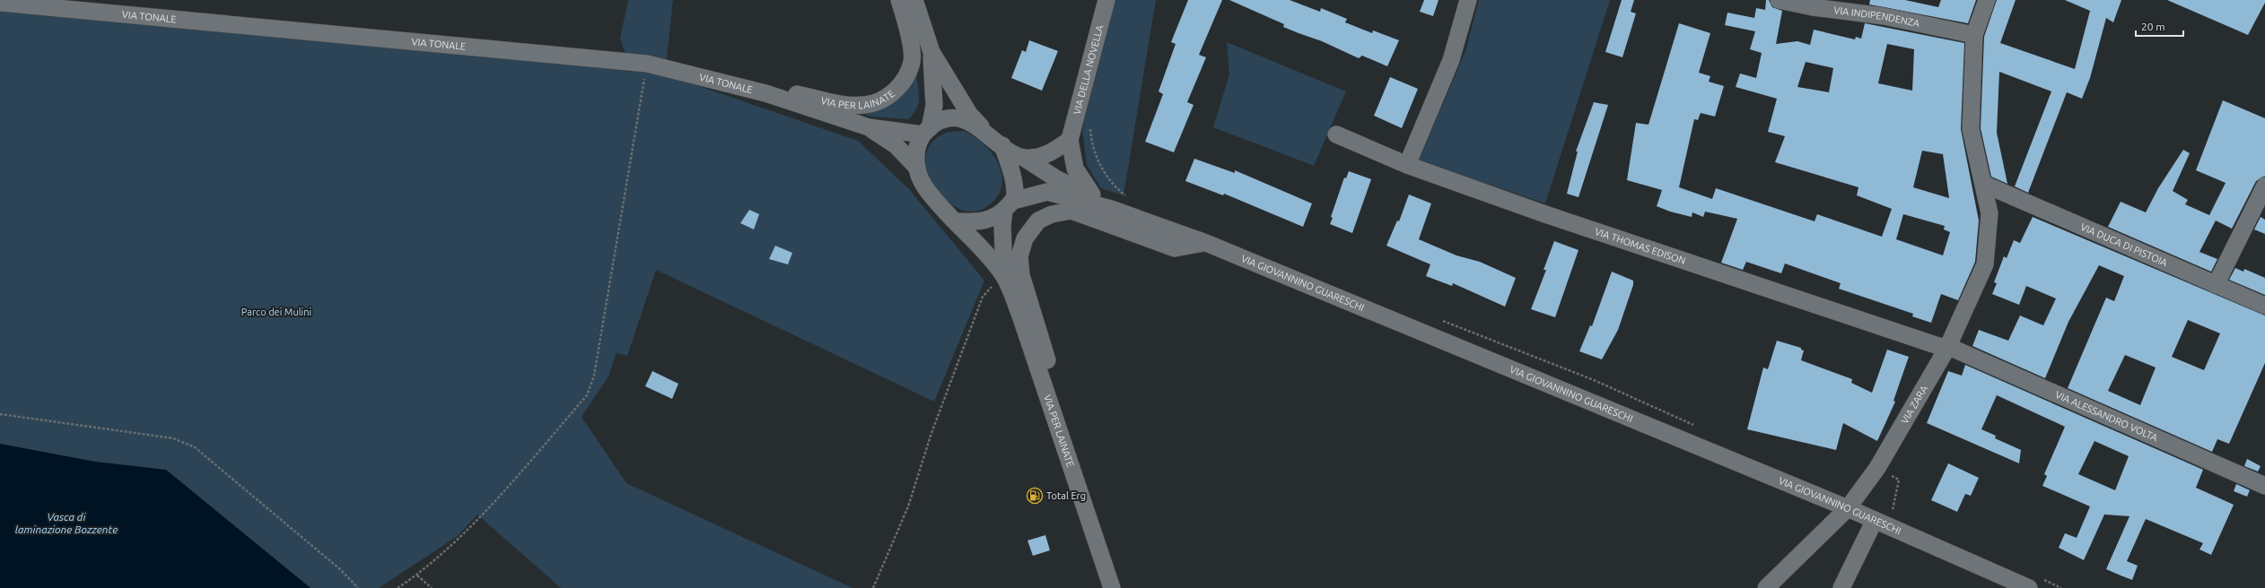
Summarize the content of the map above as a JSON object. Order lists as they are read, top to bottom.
{
  "streets": {
    "street": [
      "VIA TONALE",
      "VIA INDIPENDENZA",
      "VIA DELLA NOVELLA",
      "VIA PER LAINATE",
      "VIA DUCA DI PISTOIA",
      "VIA THOMAS EDISON",
      "VIA GIOVANNINO GUARESCHI",
      "VIA ZARA",
      "VIA ALESSANDRO VOLTA"
    ]
  },
  "crossings": [
    ["VIA TONALE", "VIA PER LAINATE"],
    ["VIA INDIPENDENZA", "VIA ZARA"],
    ["VIA DUCA DI PISTOIA", "VIA ZARA"],
    ["VIA THOMAS EDISON", "VIA ZARA"],
    ["VIA THOMAS EDISON", "VIA ALESSANDRO VOLTA"],
    ["VIA GIOVANNINO GUARESCHI", "VIA ZARA"],
    ["VIA ZARA", "VIA ALESSANDRO VOLTA"]
  ],
  "water": ["Vasca di laminazione Bozzente"],
  "parks": ["Parco dei Mulini"],
  "places": {
    "fuel station": ["Total Erg"]
  },
  "scale_bar": "20 m"
}
